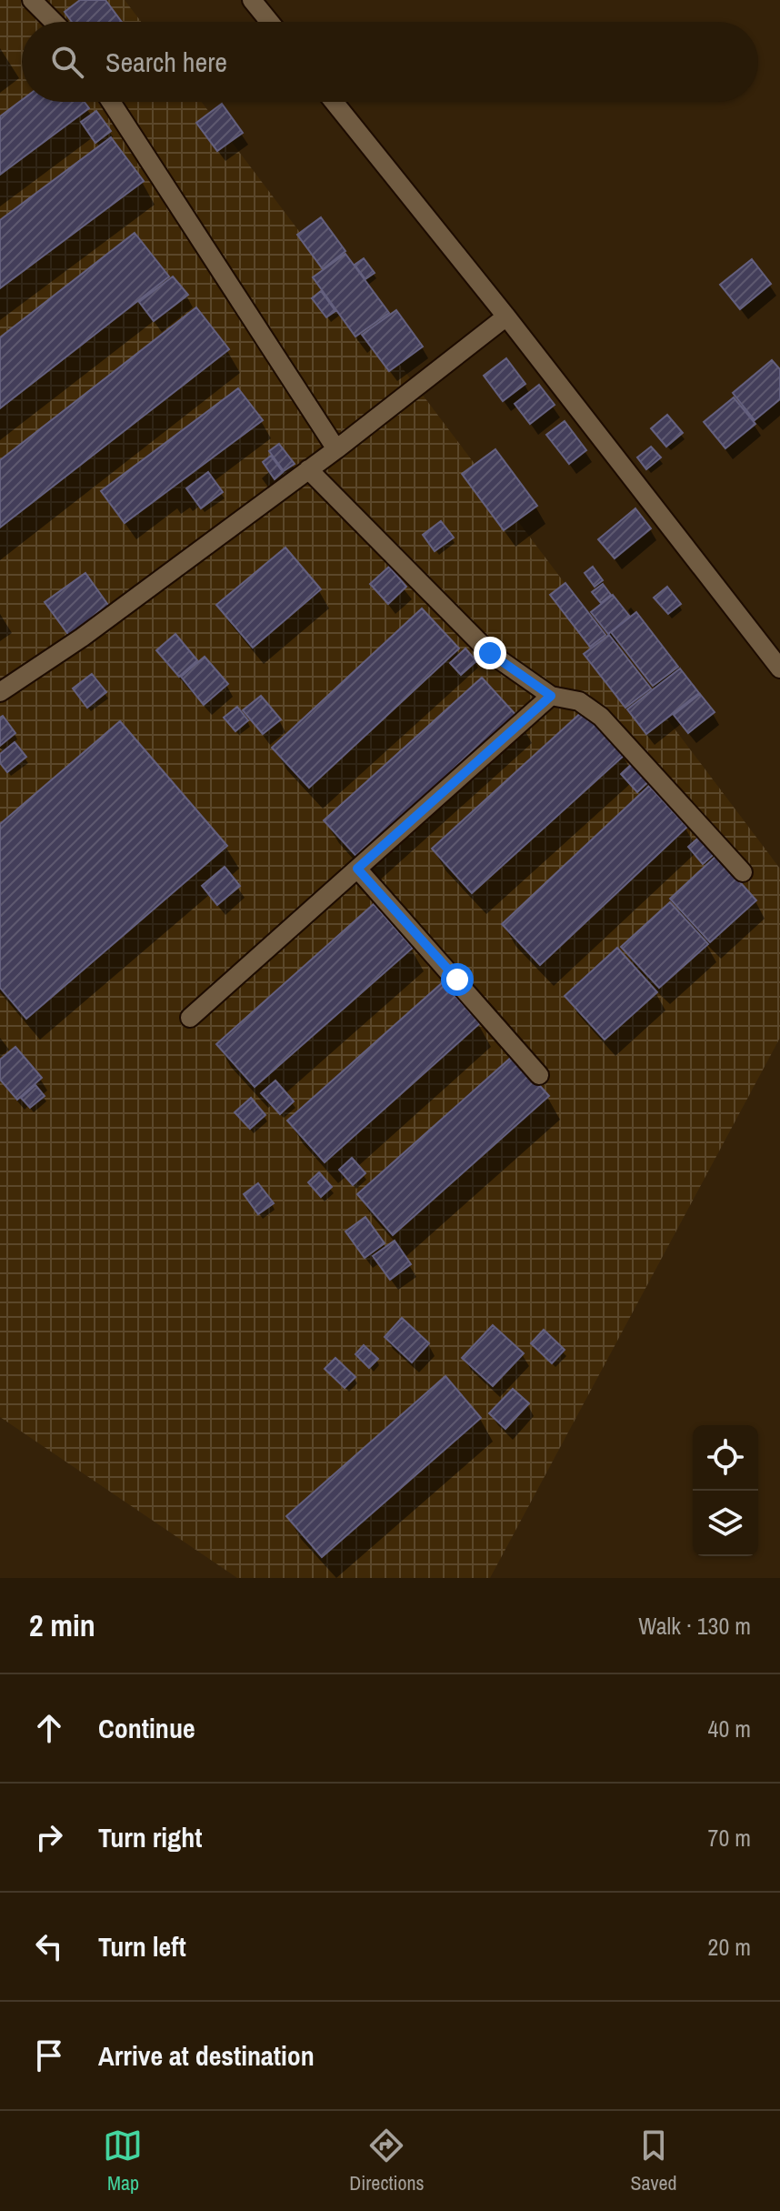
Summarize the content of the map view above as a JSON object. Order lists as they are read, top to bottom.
{
  "page": {
    "search": "Search here",
    "heading": ["2 min", "Walk · 130 m"],
    "list": [
      ["Continue", "40 m"],
      ["Turn right", "70 m"],
      ["Turn left", "20 m"],
      "Arrive at destination"
    ],
    "nav": ["Map", "Directions", "Saved"]
  }
}
